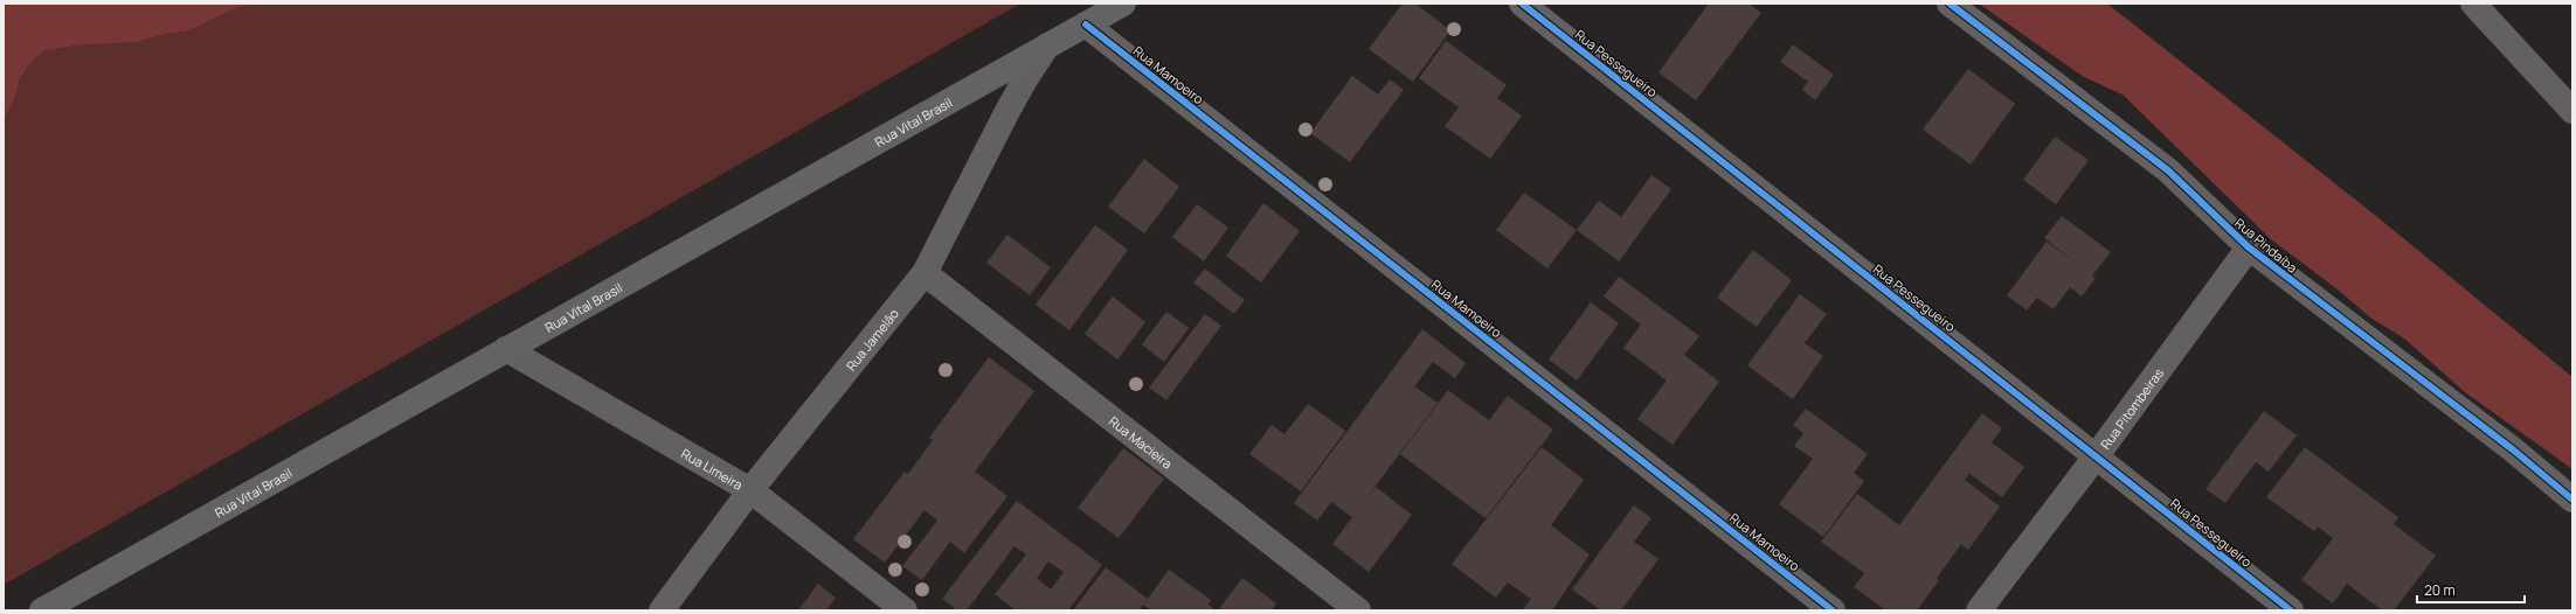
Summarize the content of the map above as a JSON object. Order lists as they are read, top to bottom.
{
  "streets": {
    "main road": ["Rua Vital Brasil"],
    "street": [
      "Rua Pessegueiro",
      "Rua Mamoeiro",
      "Rua Pindaíba",
      "Rua Jamelão",
      "Rua Pitombeiras",
      "Rua Macieira",
      "Rua Limeira"
    ]
  },
  "crossings": [
    ["Rua Pessegueiro", "Rua Pitombeiras"],
    ["Rua Mamoeiro", "Rua Vital Brasil"],
    ["Rua Vital Brasil", "Rua Jamelão"],
    ["Rua Vital Brasil", "Rua Limeira"],
    ["Rua Pindaíba", "Rua Pitombeiras"],
    ["Rua Jamelão", "Rua Macieira"],
    ["Rua Jamelão", "Rua Limeira"]
  ],
  "scale_bar": "20 m"
}
